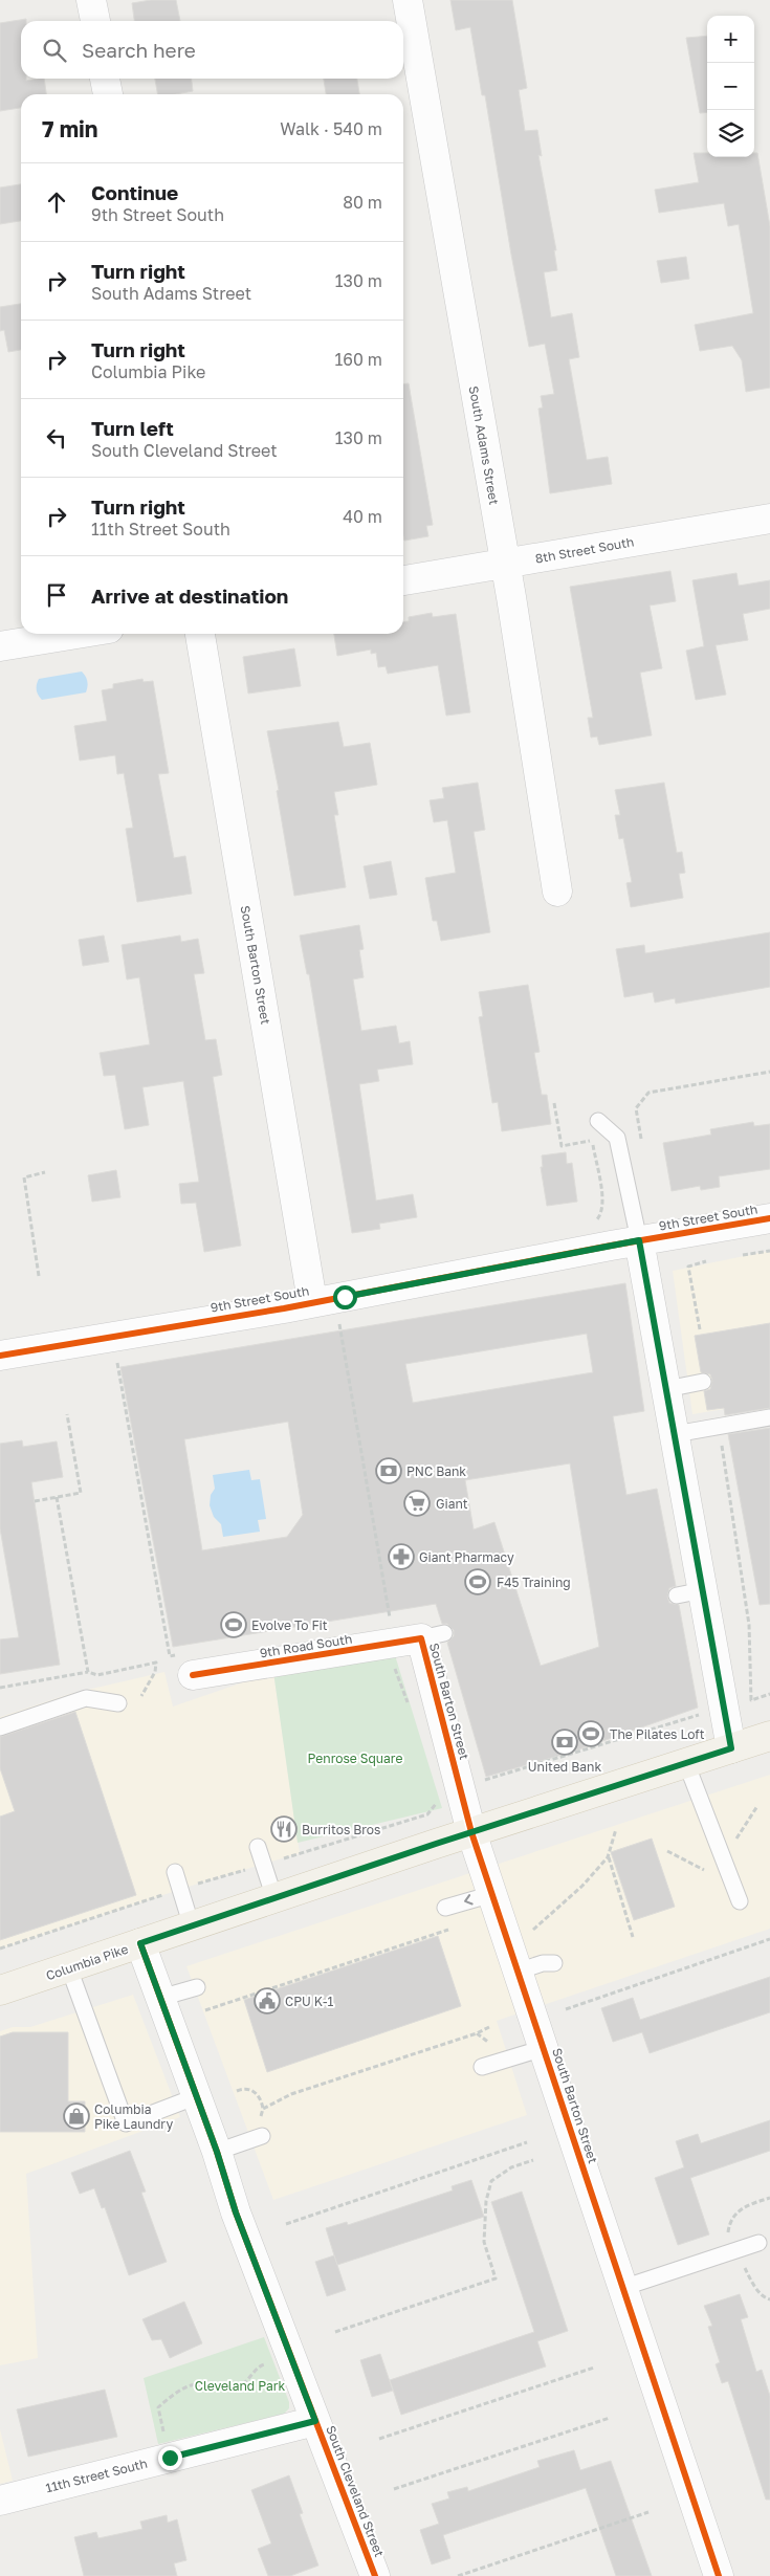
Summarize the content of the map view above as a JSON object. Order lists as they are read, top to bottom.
{
  "streets": {
    "main road": ["Columbia Pike"],
    "street": [
      "South Adams Street",
      "8th Street South",
      "South Barton Street",
      "9th Street South",
      "9th Road South",
      "11th Street South",
      "South Cleveland Street"
    ]
  },
  "crossings": [
    ["South Adams Street", "8th Street South"],
    ["South Barton Street", "9th Street South"],
    ["South Barton Street", "9th Road South"],
    ["South Barton Street", "Columbia Pike"],
    ["Columbia Pike", "South Cleveland Street"],
    ["11th Street South", "South Cleveland Street"]
  ],
  "parks": ["Penrose Square", "Cleveland Park"],
  "places": {
    "bank": ["PNC Bank", "United Bank"],
    "supermarket": ["Giant"],
    "pharmacy": ["Giant Pharmacy"],
    "sports": ["F45 Training", "Evolve To Fit", "The Pilates Loft"],
    "restaurant": ["Burritos Bros"],
    "public building": ["CPU K-1"],
    "shop": ["Columbia Pike Laundry"]
  },
  "page": {
    "map_buttons": ["+", "−"],
    "search": "Search here",
    "heading": ["7 min", "Walk · 540 m"],
    "list": [
      ["Continue", "9th Street South", "80 m"],
      ["Turn right", "South Adams Street", "130 m"],
      ["Turn right", "Columbia Pike", "160 m"],
      ["Turn left", "South Cleveland Street", "130 m"],
      ["Turn right", "11th Street South", "40 m"],
      "Arrive at destination"
    ]
  }
}
